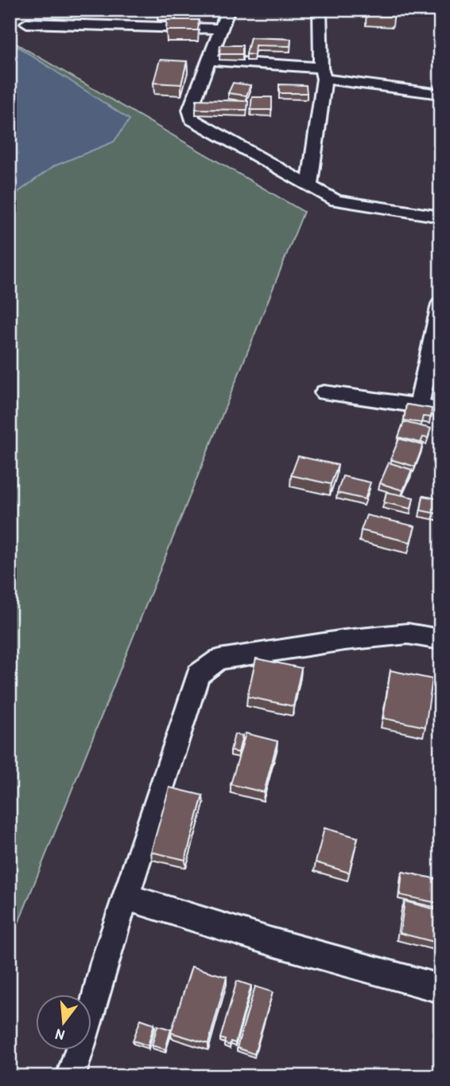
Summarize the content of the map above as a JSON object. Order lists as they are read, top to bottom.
{
  "north": "bottom"
}
